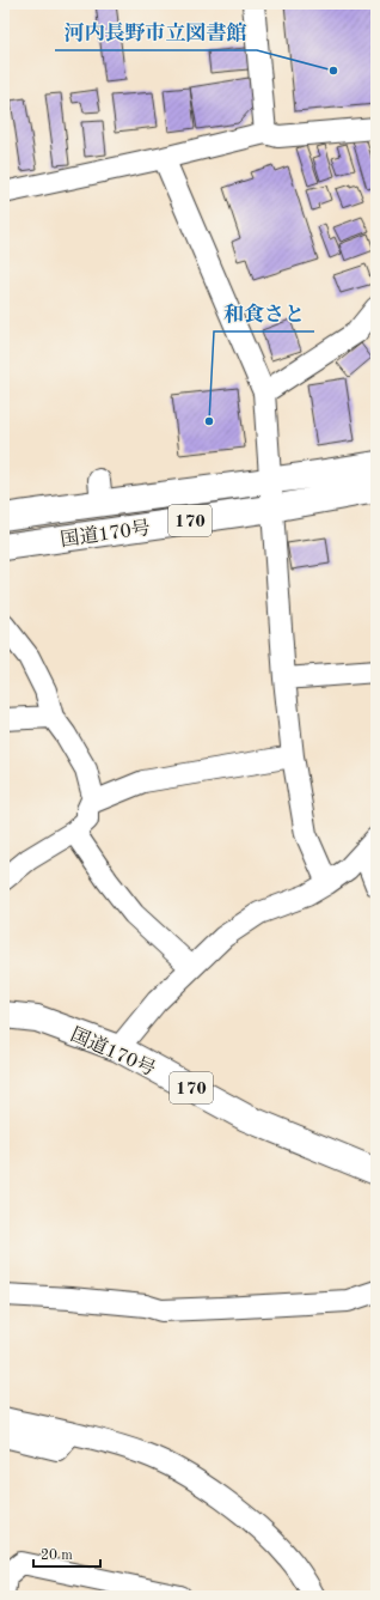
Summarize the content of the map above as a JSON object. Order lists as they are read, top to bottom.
{
  "streets": {
    "highway": ["170", "国道170号"]
  },
  "places": ["河内長野市立図書館", "和食さと"],
  "scale_bar": "20 m"
}
